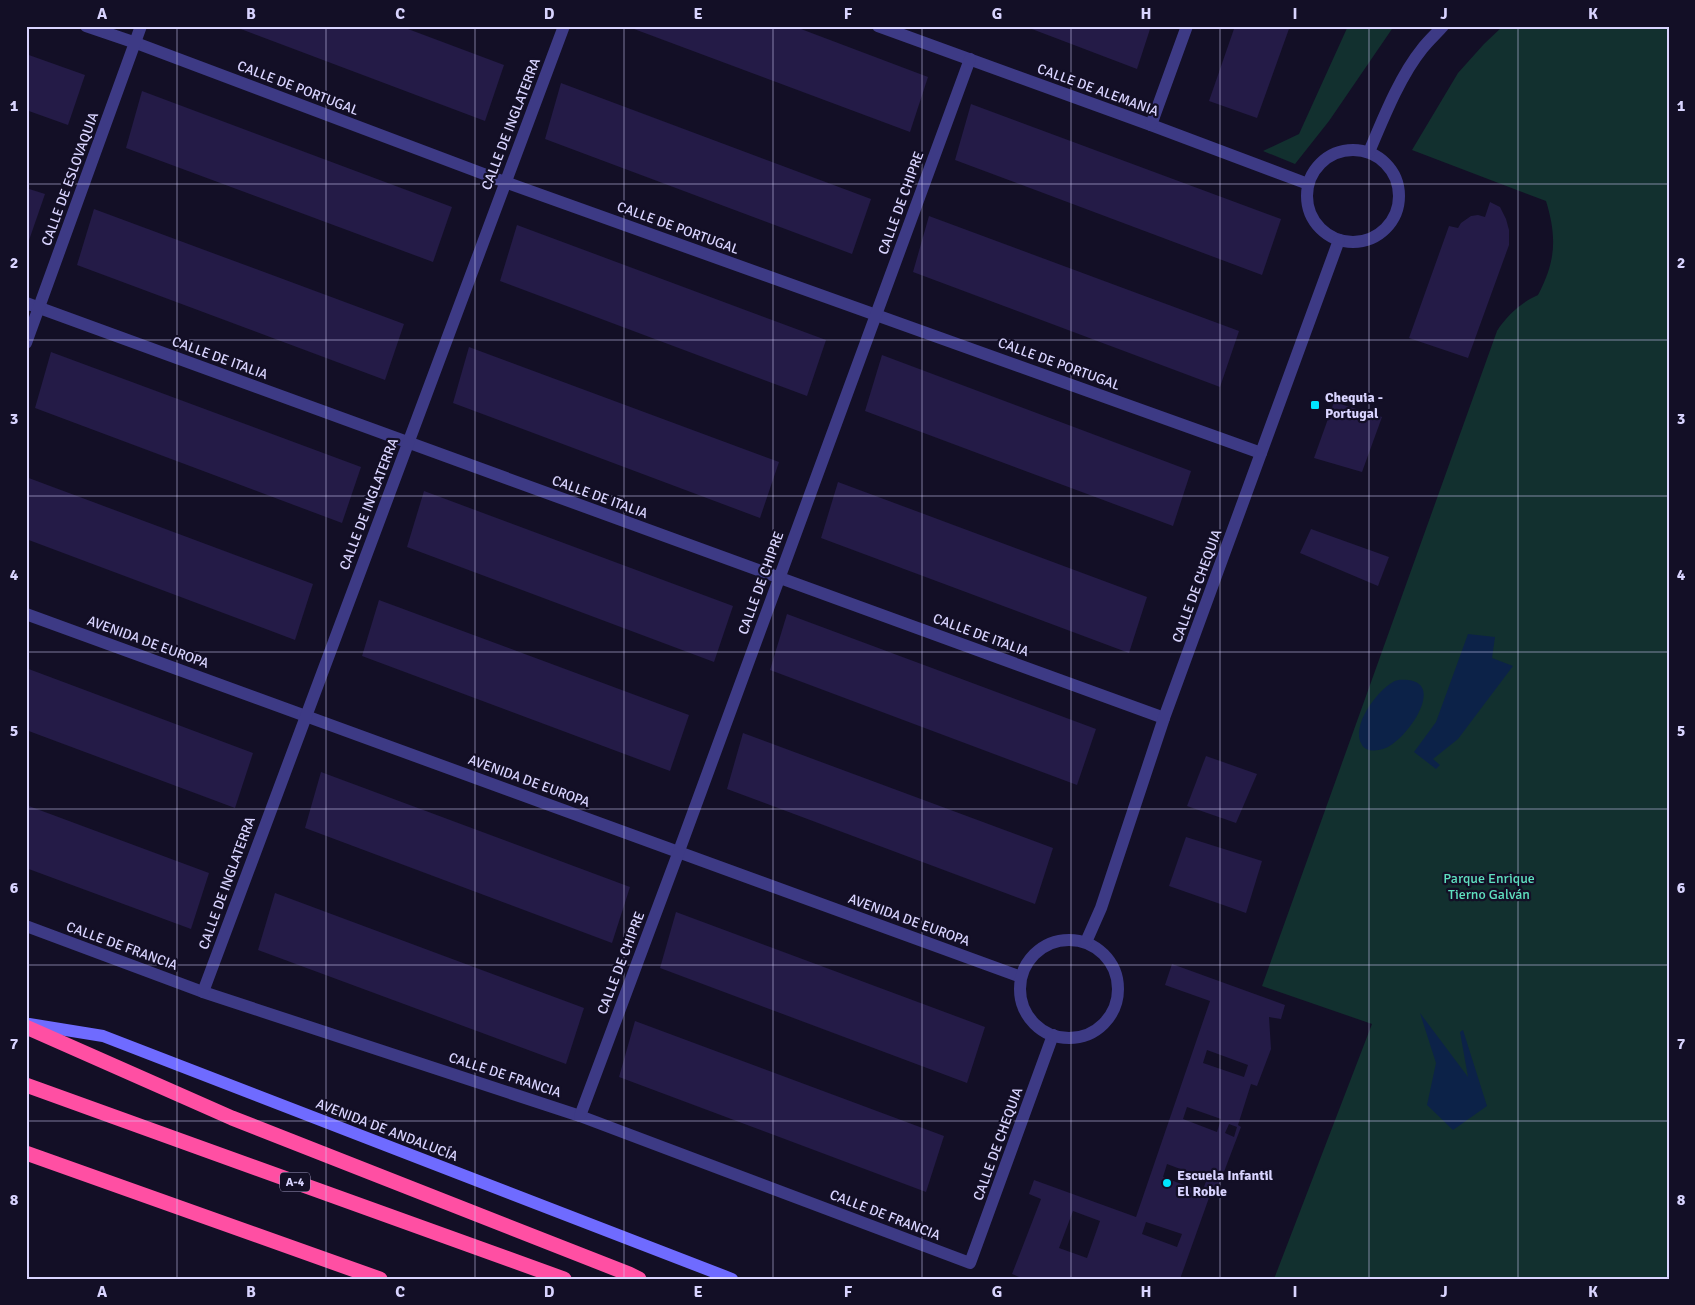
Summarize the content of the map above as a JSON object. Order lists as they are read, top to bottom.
{
  "streets": {
    "highway": ["A-4"],
    "street": [
      "CALLE DE PORTUGAL",
      "CALLE DE ALEMANIA",
      "CALLE DE INGLATERRA",
      "CALLE DE ESLOVAQUIA",
      "CALLE DE CHIPRE",
      "CALLE DE ITALIA",
      "CALLE DE CHEQUIA",
      "AVENIDA DE EUROPA",
      "CALLE DE FRANCIA",
      "AVENIDA DE ANDALUCÍA"
    ]
  },
  "crossings": [
    ["CALLE DE PORTUGAL", "CALLE DE INGLATERRA"],
    ["CALLE DE PORTUGAL", "CALLE DE ESLOVAQUIA"],
    ["CALLE DE PORTUGAL", "CALLE DE CHIPRE"],
    ["CALLE DE PORTUGAL", "CALLE DE CHEQUIA"],
    ["CALLE DE ALEMANIA", "CALLE DE CHIPRE"],
    ["CALLE DE ALEMANIA", "CALLE DE CHEQUIA"],
    ["CALLE DE INGLATERRA", "CALLE DE ITALIA"],
    ["CALLE DE INGLATERRA", "AVENIDA DE EUROPA"],
    ["CALLE DE INGLATERRA", "CALLE DE FRANCIA"],
    ["CALLE DE ESLOVAQUIA", "CALLE DE ITALIA"],
    ["CALLE DE CHIPRE", "CALLE DE ITALIA"],
    ["CALLE DE CHIPRE", "AVENIDA DE EUROPA"],
    ["CALLE DE CHIPRE", "CALLE DE FRANCIA"],
    ["CALLE DE ITALIA", "CALLE DE CHEQUIA"],
    ["CALLE DE CHEQUIA", "AVENIDA DE EUROPA"],
    ["CALLE DE CHEQUIA", "CALLE DE FRANCIA"]
  ],
  "parks": ["Parque Enrique Tierno Galván"],
  "places": {
    "transit": ["Chequia - Portugal"],
    "other": ["Escuela Infantil El Roble"]
  },
  "grid": {
    "columns": [
      "A",
      "B",
      "C",
      "D",
      "E",
      "F",
      "G",
      "H",
      "I",
      "J",
      "K"
    ],
    "rows": [
      "1",
      "2",
      "3",
      "4",
      "5",
      "6",
      "7",
      "8"
    ]
  }
}
